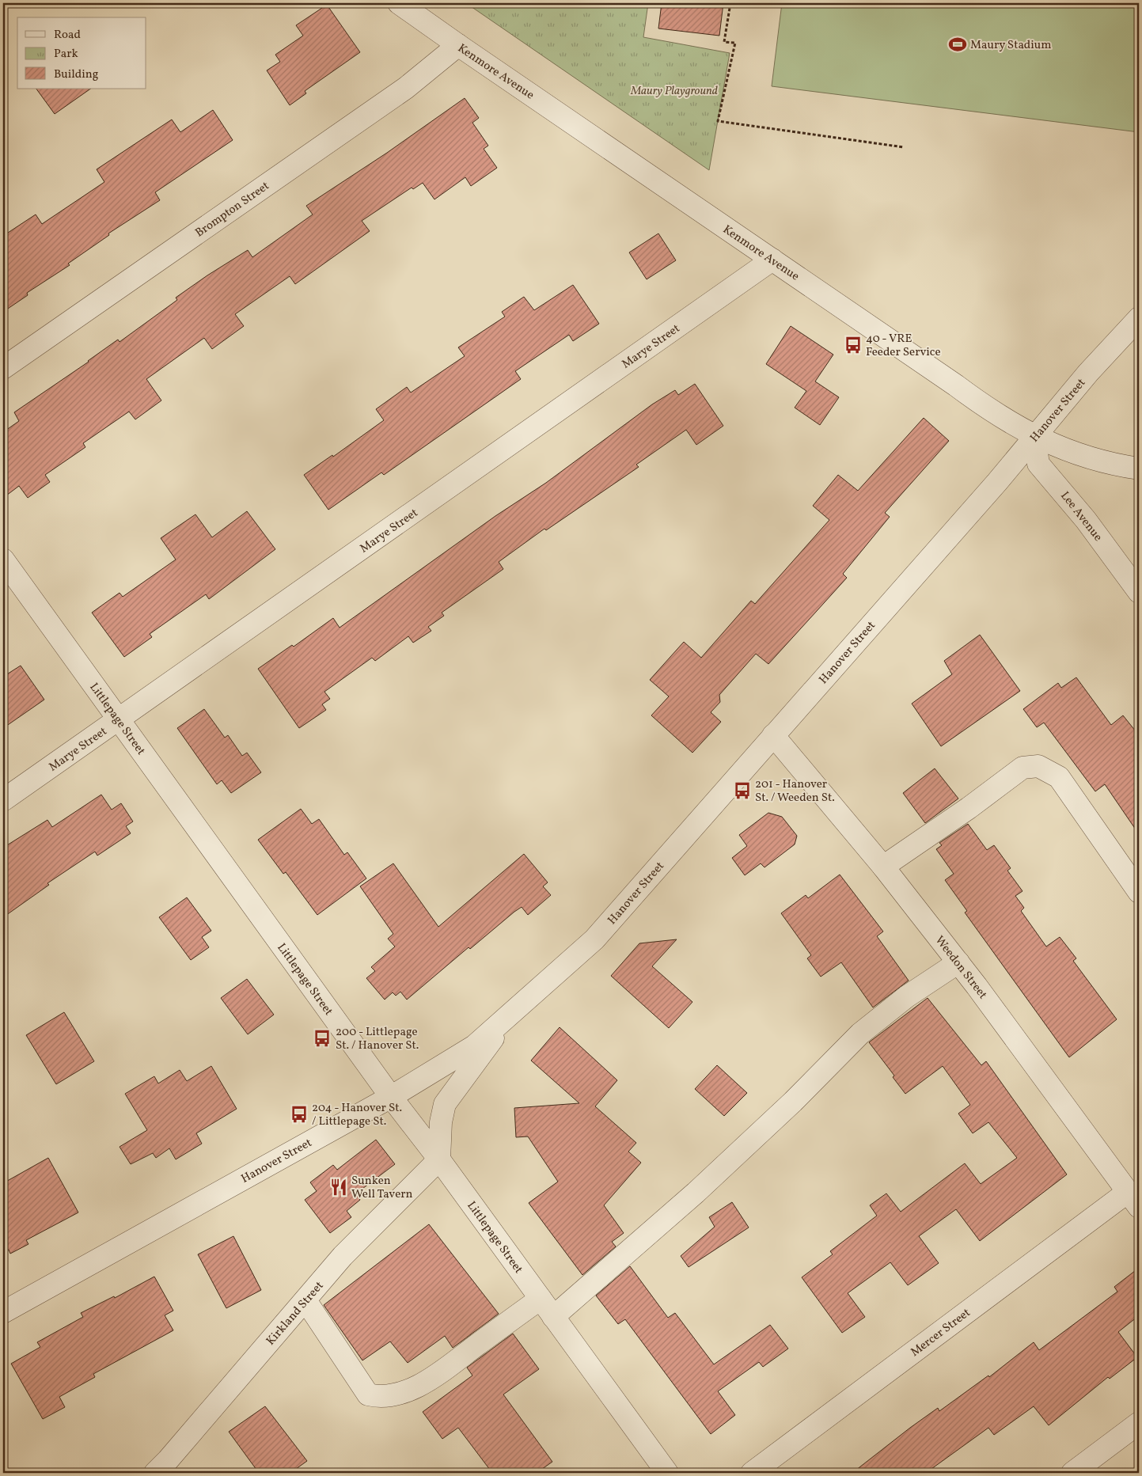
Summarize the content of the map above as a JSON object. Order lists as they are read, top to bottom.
{
  "streets": {
    "street": [
      "Kenmore Avenue",
      "Brompton Street",
      "Marye Street",
      "Hanover Street",
      "Lee Avenue",
      "Littlepage Street",
      "Weedon Street",
      "Kirkland Street",
      "Mercer Street"
    ]
  },
  "crossings": [
    ["Kenmore Avenue", "Brompton Street"],
    ["Kenmore Avenue", "Marye Street"],
    ["Kenmore Avenue", "Hanover Street"],
    ["Kenmore Avenue", "Lee Avenue"],
    ["Marye Street", "Littlepage Street"],
    ["Hanover Street", "Lee Avenue"],
    ["Hanover Street", "Littlepage Street"],
    ["Hanover Street", "Weedon Street"],
    ["Littlepage Street", "Kirkland Street"],
    ["Weedon Street", "Mercer Street"]
  ],
  "parks": ["Maury Playground"],
  "places": {
    "sports": ["Maury Stadium"],
    "bus stop": [
      "40 - VRE Feeder Service",
      "201 - Hanover St. / Weeden St.",
      "200 - Littlepage St. / Hanover St.",
      "204 - Hanover St. / Littlepage St."
    ],
    "restaurant": ["Sunken Well Tavern"]
  },
  "legend": ["Road", "Park", "Building"]
}
